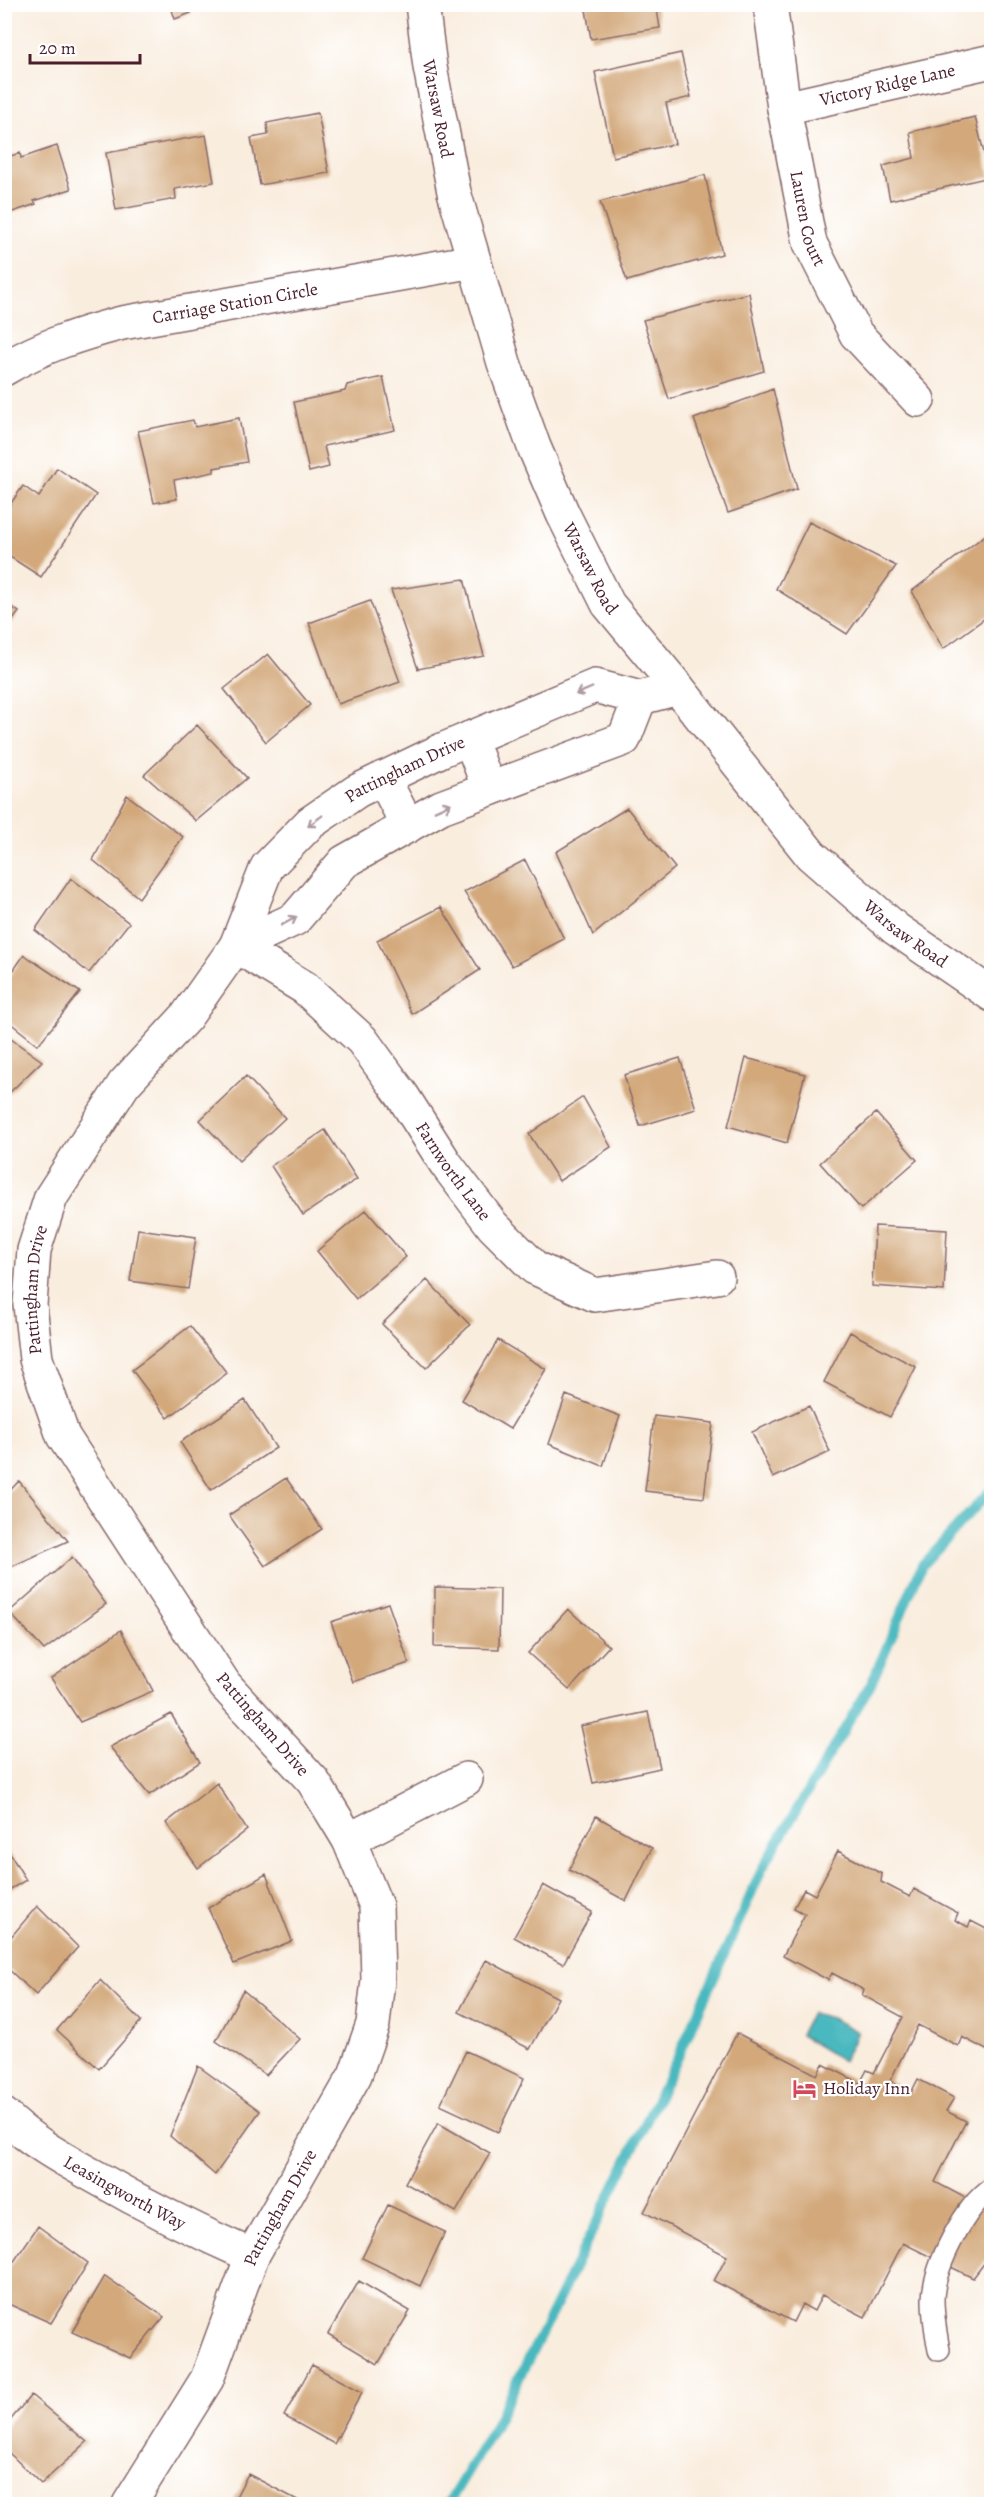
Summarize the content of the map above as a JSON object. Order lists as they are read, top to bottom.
{
  "streets": {
    "street": [
      "Victory Ridge Lane",
      "Warsaw Road",
      "Lauren Court",
      "Carriage Station Circle",
      "Pattingham Drive",
      "Farnworth Lane",
      "Leasingworth Way"
    ]
  },
  "crossings": [
    ["Victory Ridge Lane", "Lauren Court"],
    ["Warsaw Road", "Carriage Station Circle"],
    ["Warsaw Road", "Pattingham Drive"],
    ["Pattingham Drive", "Farnworth Lane"],
    ["Pattingham Drive", "Leasingworth Way"]
  ],
  "places": {
    "hotel": ["Holiday Inn"]
  },
  "scale_bar": "20 m"
}
